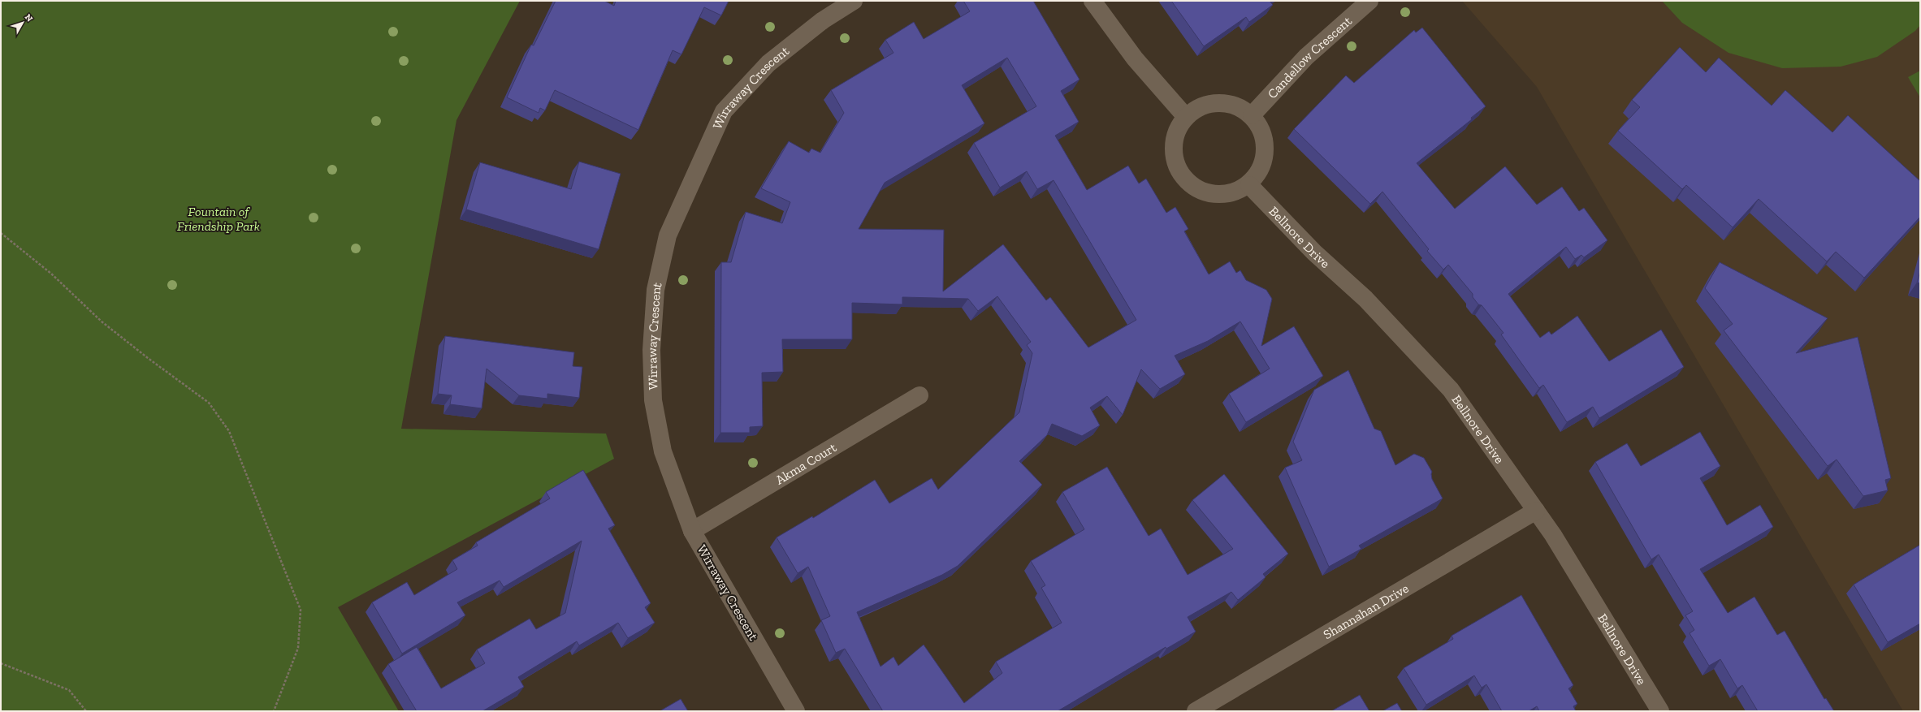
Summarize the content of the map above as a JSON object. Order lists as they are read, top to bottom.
{
  "streets": {
    "street": [
      "Candellow Crescent",
      "Wirraway Crescent",
      "Bellnore Drive",
      "Akma Court",
      "Shannahan Drive"
    ]
  },
  "crossings": [
    ["Candellow Crescent", "Bellnore Drive"],
    ["Wirraway Crescent", "Akma Court"],
    ["Bellnore Drive", "Shannahan Drive"]
  ],
  "parks": ["Fountain of Friendship Park"],
  "north": "top right"
}
